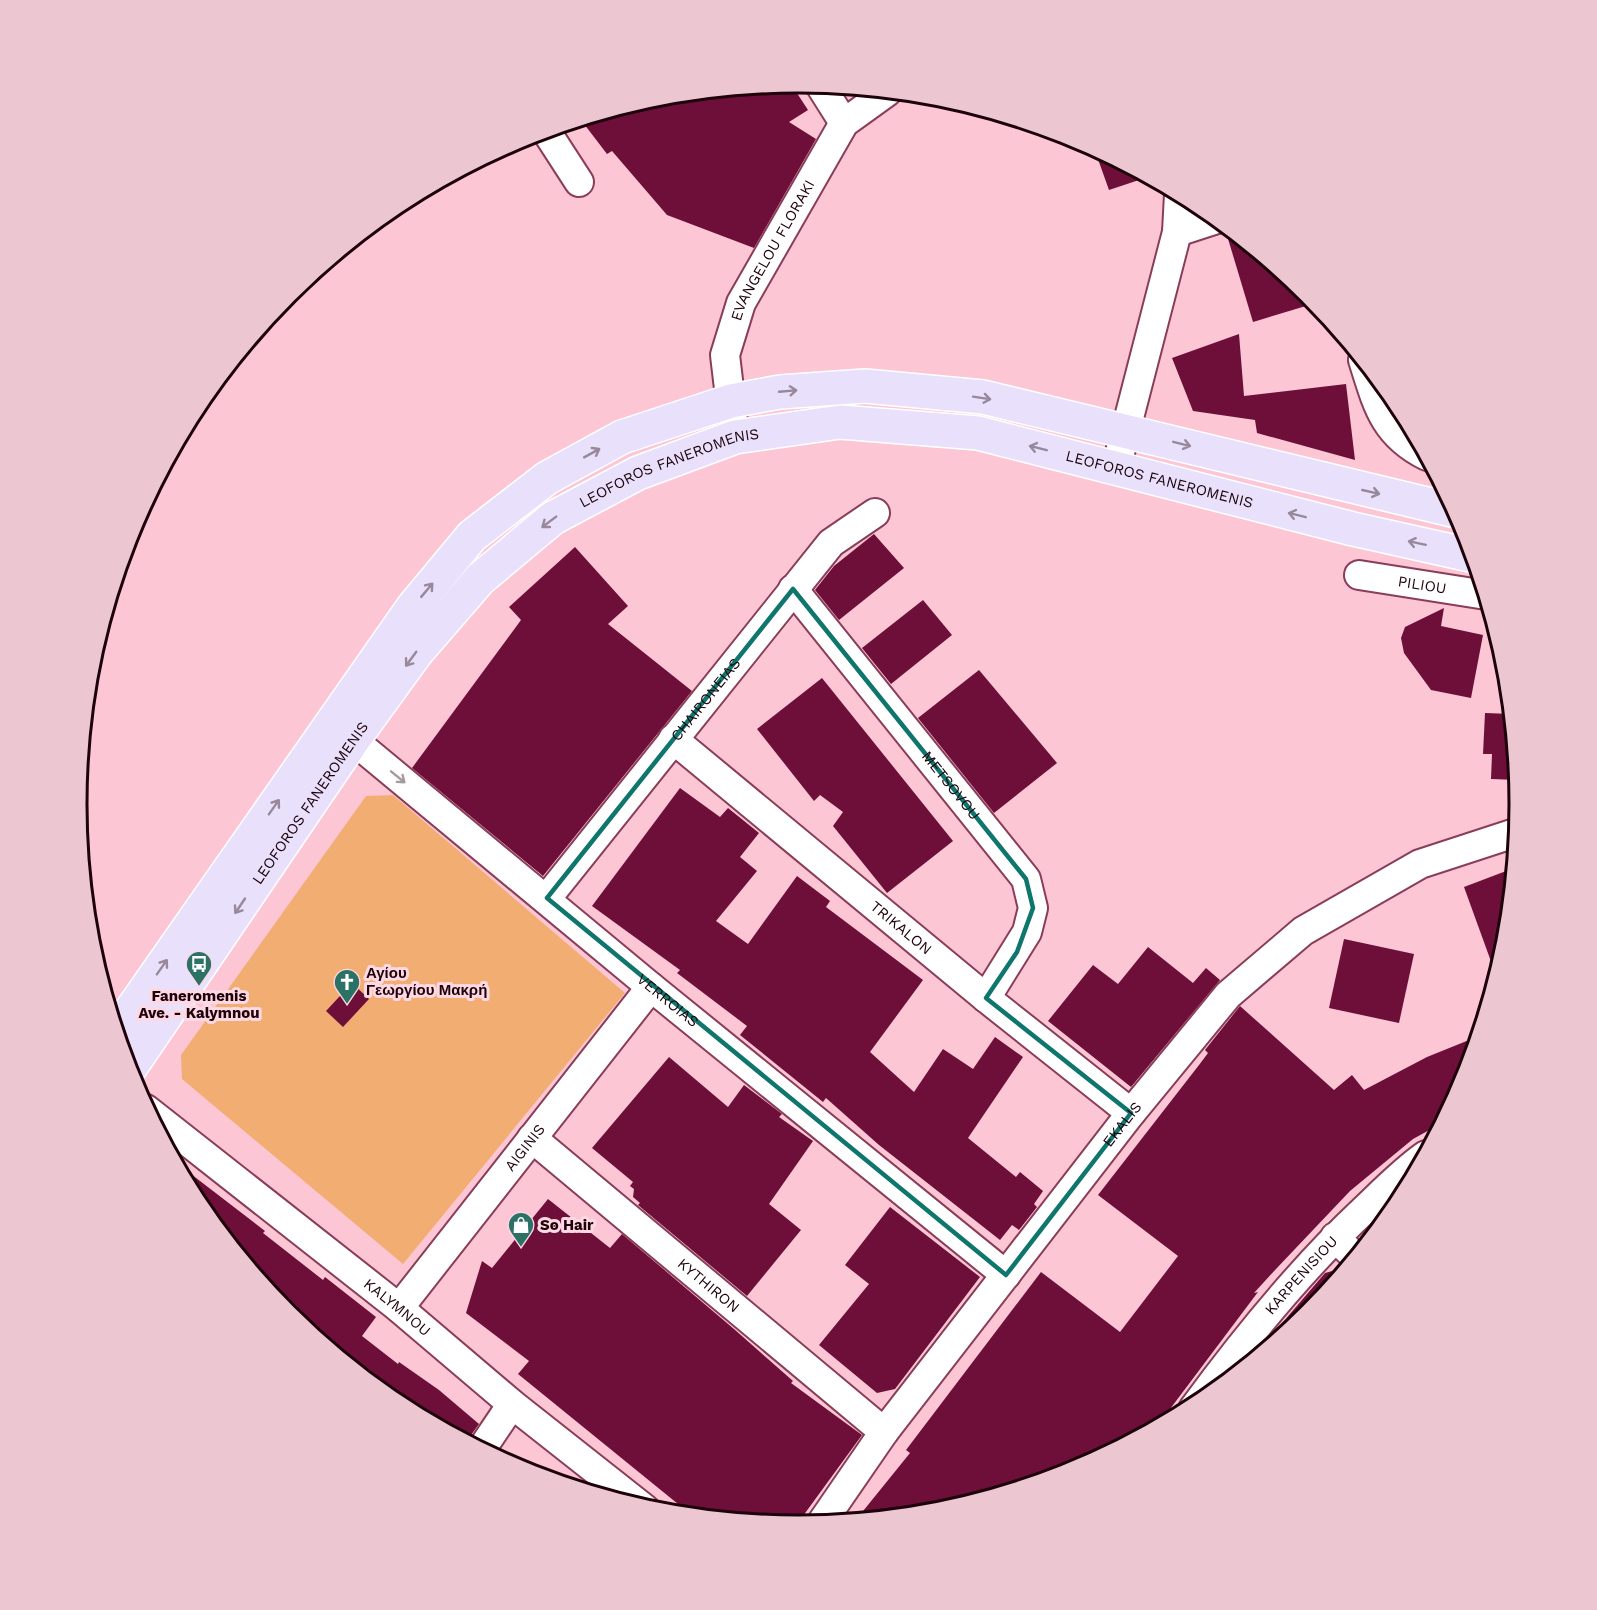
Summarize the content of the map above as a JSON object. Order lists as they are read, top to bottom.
{
  "streets": {
    "main road": ["LEOFOROS FANEROMENIS"],
    "street": [
      "EVANGELOU FLORAKI",
      "PILIOU",
      "CHAIRONEIAS",
      "METSOVOU",
      "TRIKALON",
      "VERROIAS",
      "EKALIS",
      "AIGINIS",
      "KARPENISIOU",
      "KYTHIRON",
      "KALYMNOU"
    ]
  },
  "crossings": [
    ["EVANGELOU FLORAKI", "LEOFOROS FANEROMENIS"],
    ["LEOFOROS FANEROMENIS", "VERROIAS"],
    ["CHAIRONEIAS", "METSOVOU"],
    ["CHAIRONEIAS", "TRIKALON"],
    ["CHAIRONEIAS", "VERROIAS"],
    ["METSOVOU", "TRIKALON"],
    ["TRIKALON", "EKALIS"],
    ["VERROIAS", "EKALIS"],
    ["VERROIAS", "AIGINIS"],
    ["EKALIS", "KYTHIRON"],
    ["AIGINIS", "KYTHIRON"],
    ["AIGINIS", "KALYMNOU"]
  ],
  "places": {
    "bus stop": ["Faneromenis Ave. - Kalymnou"],
    "church": ["Αγίου Γεωργίου Μακρή"],
    "shop": ["So Hair"]
  }
}
